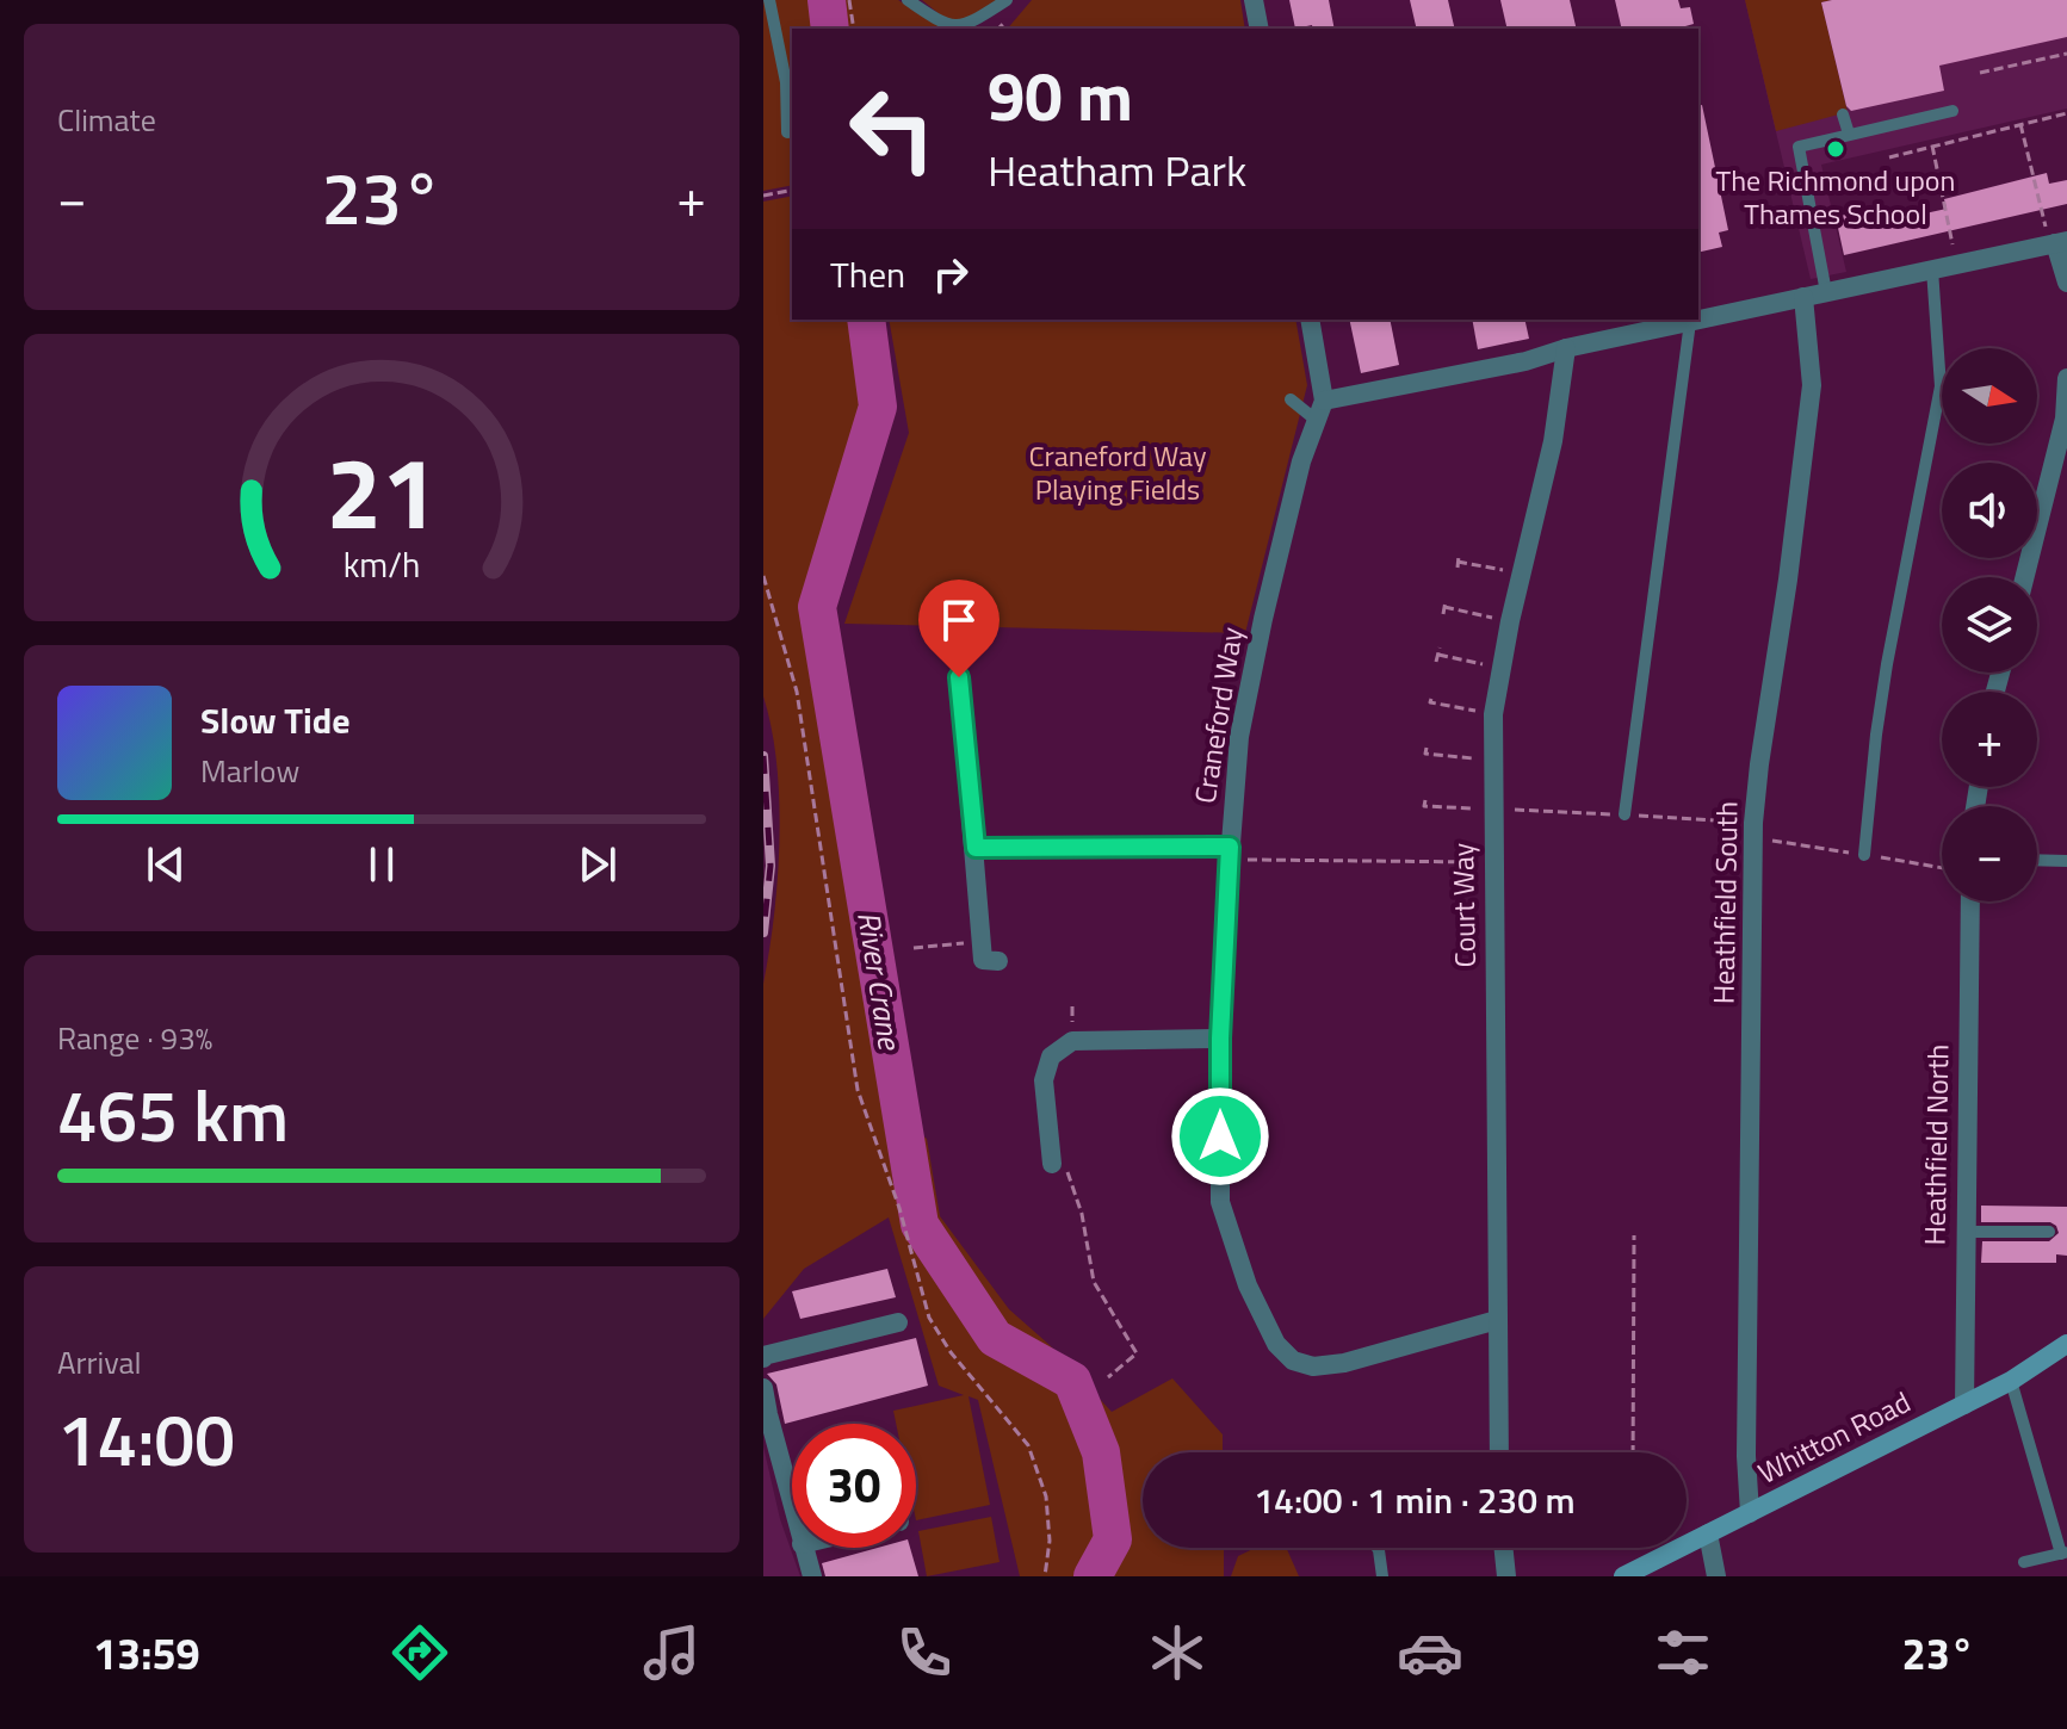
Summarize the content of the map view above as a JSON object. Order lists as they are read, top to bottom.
{
  "streets": {
    "main road": ["Whitton Road"],
    "street": [
      "Craneford Way",
      "Heathfield South",
      "Court Way",
      "Heathfield North"
    ]
  },
  "crossings": [
    ["Craneford Way", "Court Way"],
    ["Heathfield South", "Whitton Road"],
    ["Heathfield North", "Whitton Road"]
  ],
  "water": ["River Crane"],
  "parks": ["Craneford Way Playing Fields"],
  "places": ["The Richmond upon Thames School"],
  "north": "right",
  "page": {
    "tile": [
      "Climate",
      ["Range · 93%", "465 km"],
      ["Arrival", "14:00"]
    ],
    "turn": ["90 m", "Heatham Park"],
    "heat": ["−", "23°", "+"],
    "then": "Then",
    "map_buttons": ["+", "−"],
    "song": ["Slow Tide", "Marlow"],
    "limit": "30",
    "trip": "14:00 · 1 min · 230 m",
    "tabs": ["13:59", "23°"],
    "gauge": ["21", "km/h"]
  }
}
